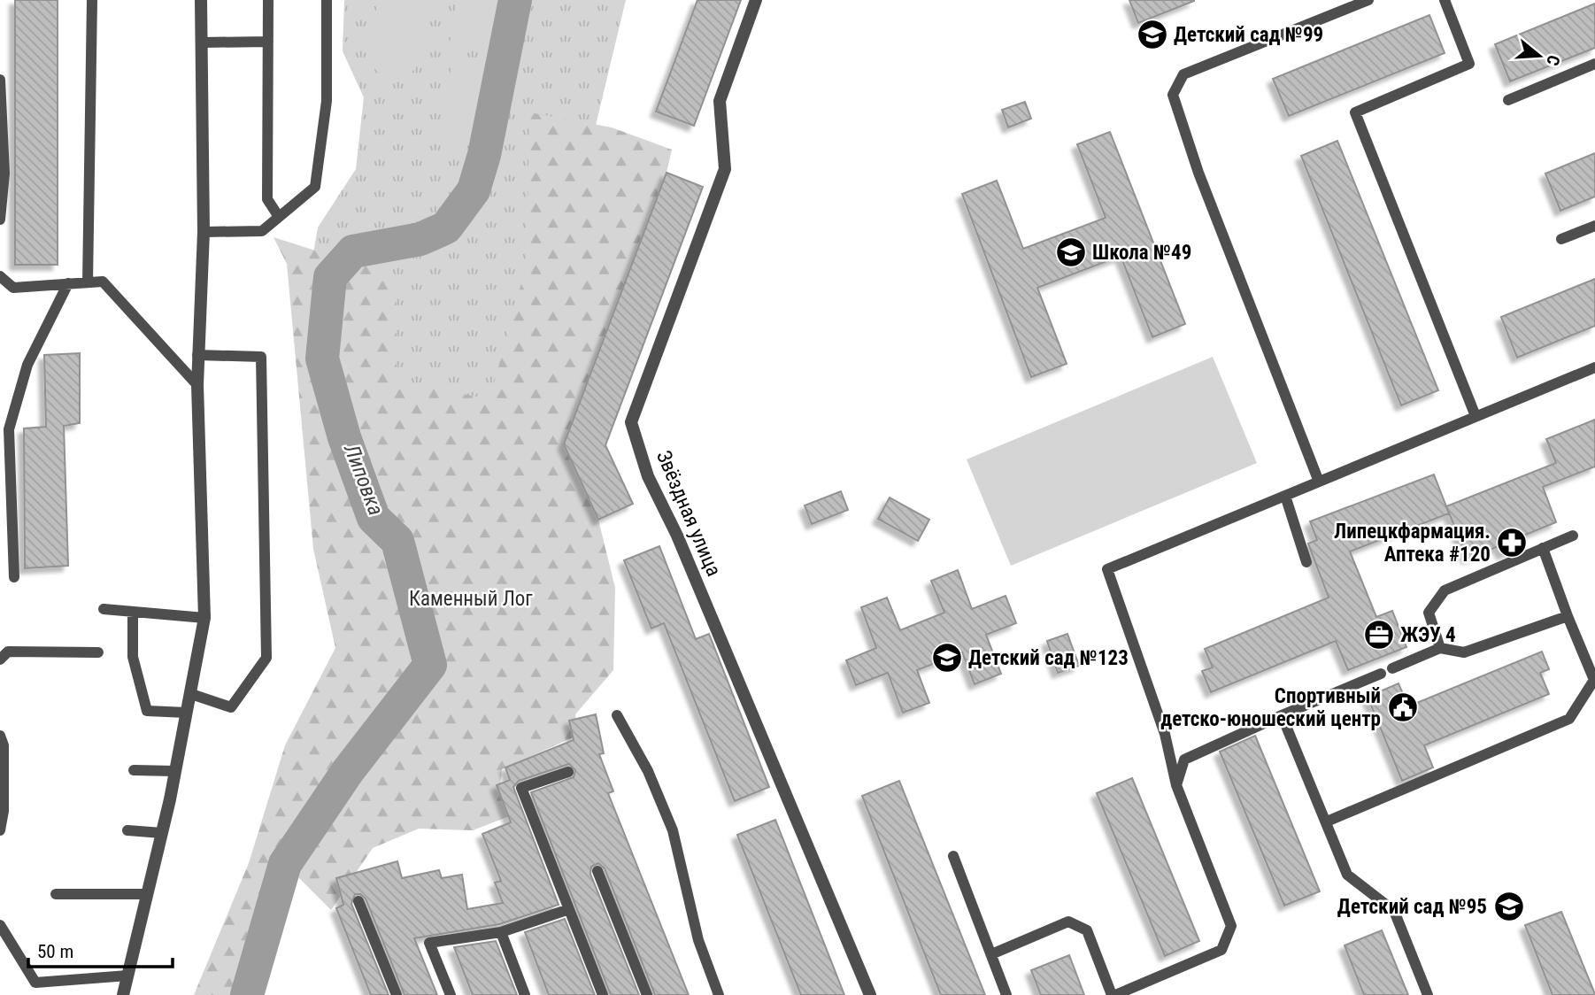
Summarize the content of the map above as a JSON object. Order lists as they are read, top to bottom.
{
  "streets": {
    "street": ["Звёздная улица"]
  },
  "water": ["Липовка"],
  "parks": ["Каменный Лог"],
  "places": {
    "school or university": [
      "Детский сад №99",
      "Школа №49",
      "Детский сад №123",
      "Детский сад №95"
    ],
    "pharmacy": ["Липецкфармация. Аптека #120"],
    "office": ["ЖЭУ 4"],
    "public building": ["Спортивный детско-юношеский центр"]
  },
  "scale_bar": "50 m",
  "north": "right"
}
